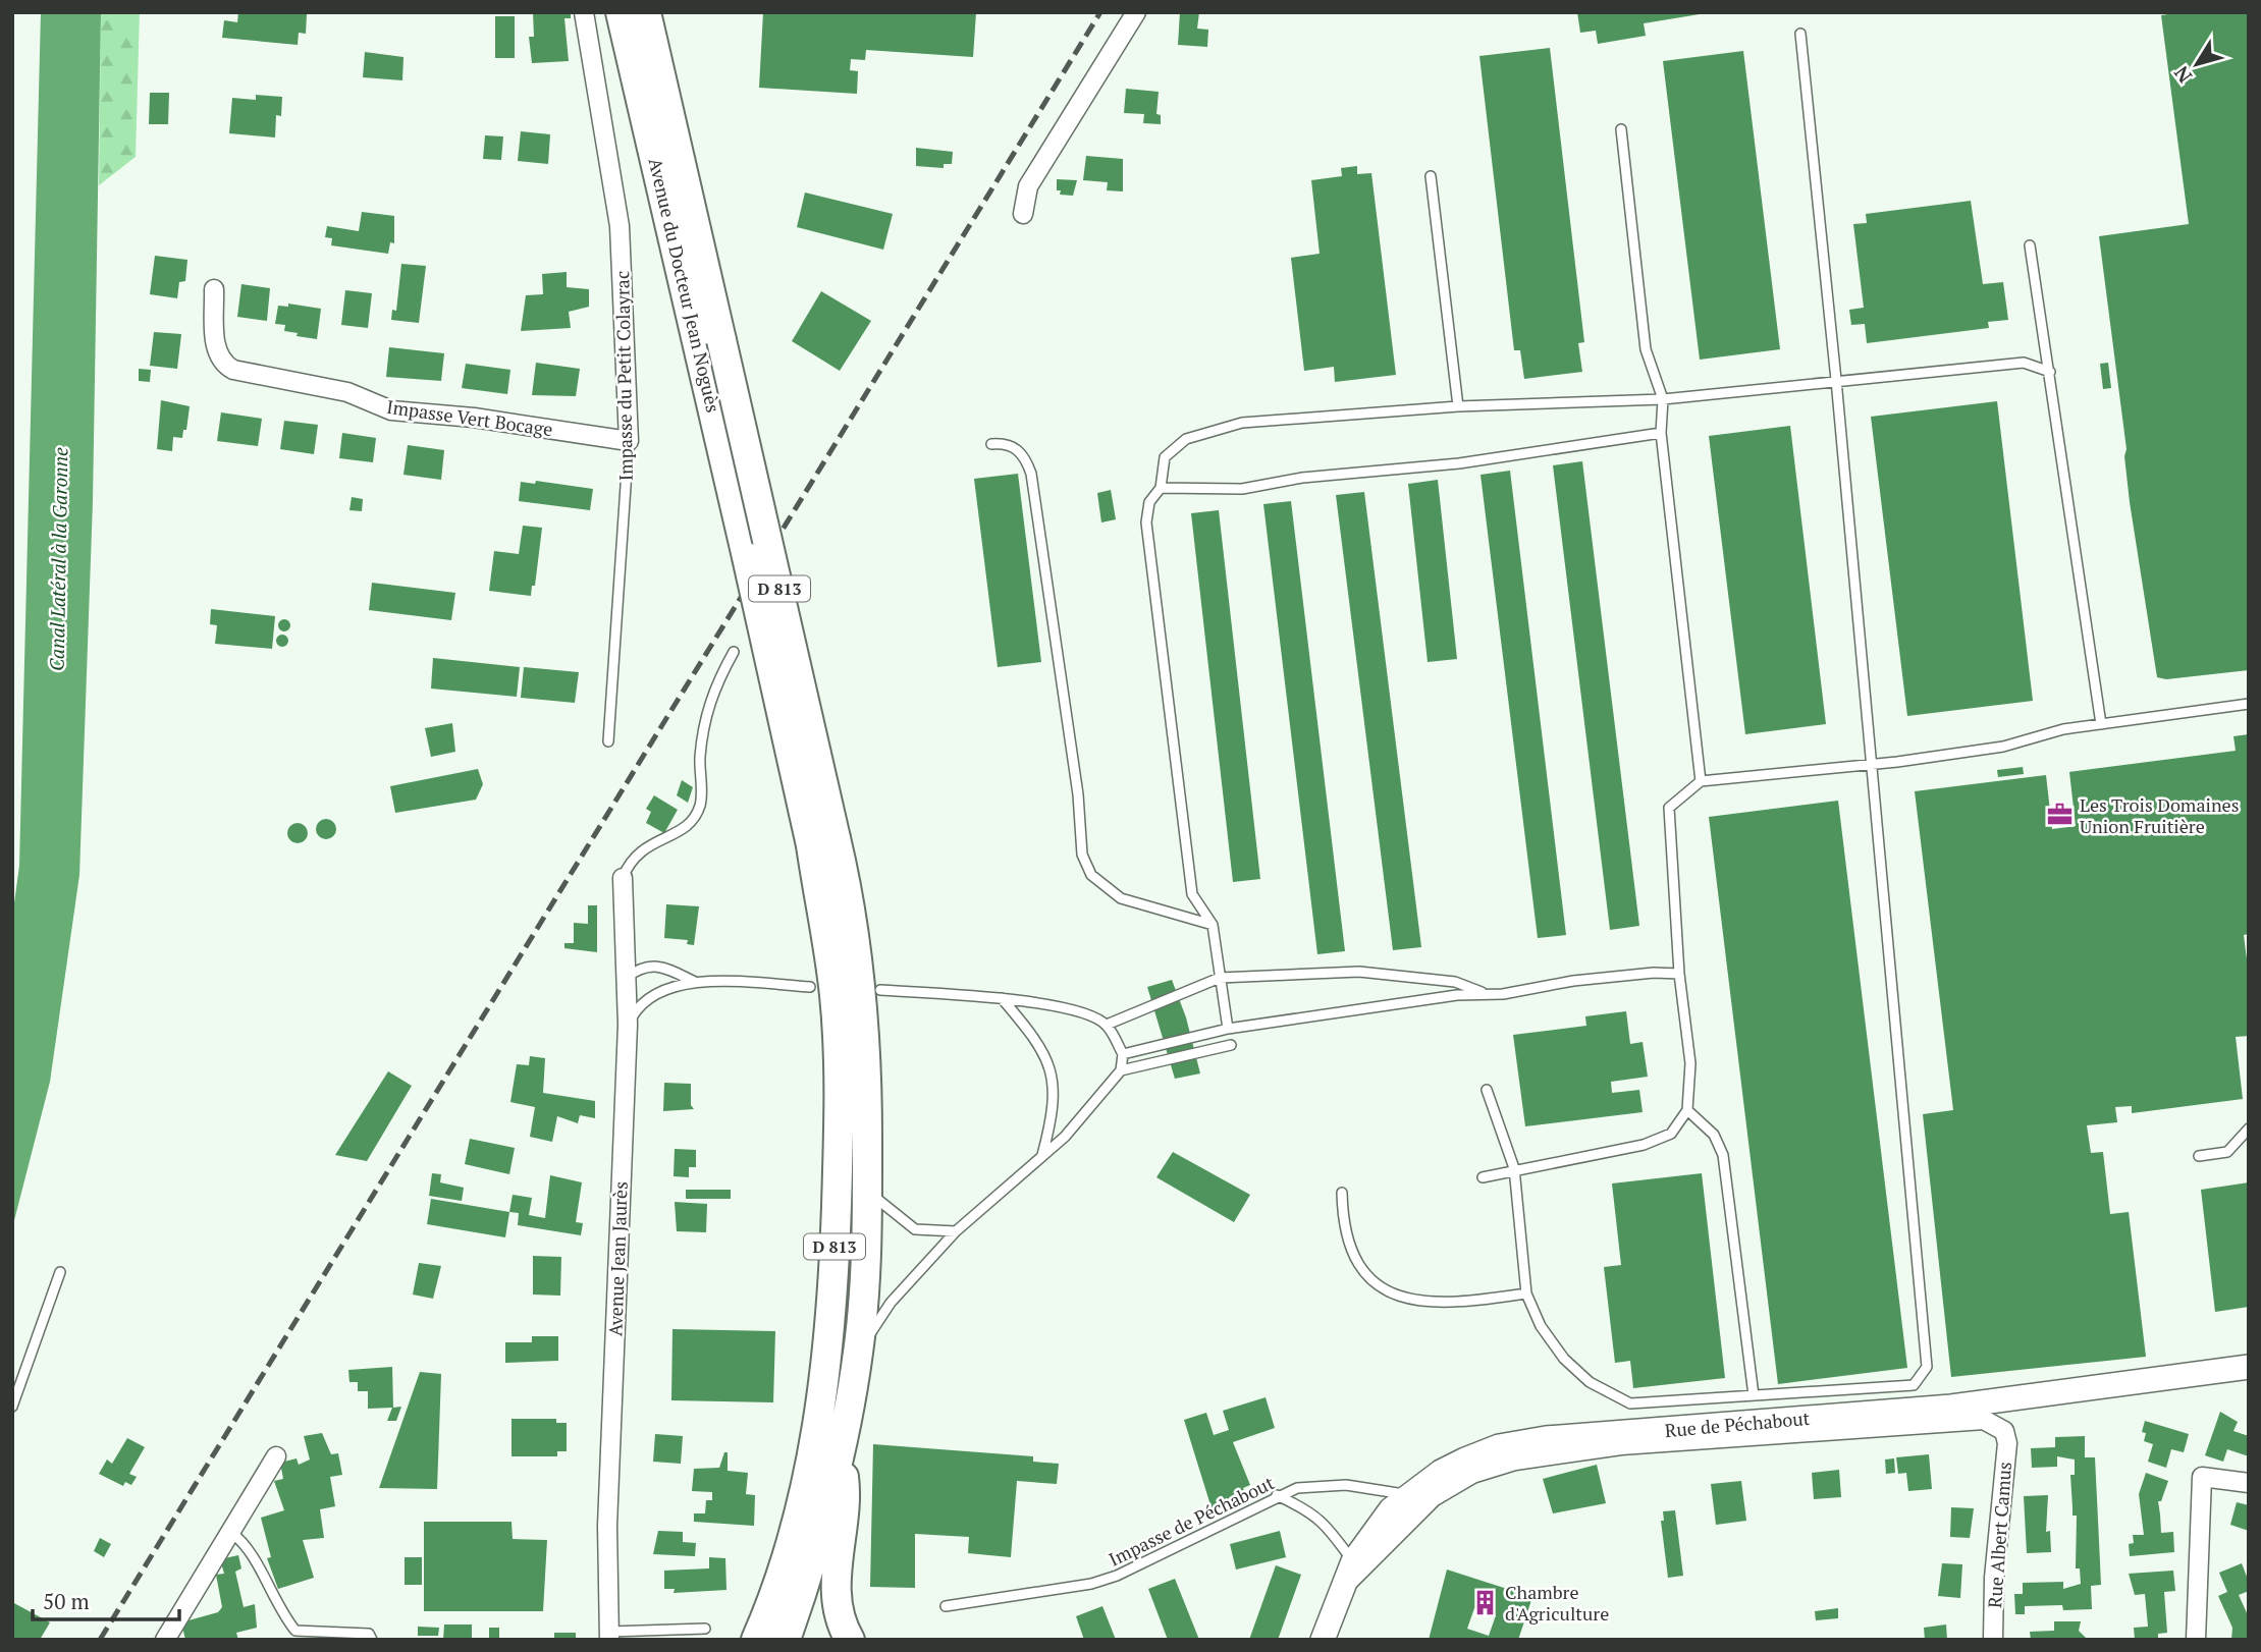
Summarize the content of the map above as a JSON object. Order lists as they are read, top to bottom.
{
  "streets": {
    "main road": ["Avenue du Docteur Jean Noguès", "D 813"],
    "street": [
      "Impasse du Petit Colayrac",
      "Impasse Vert Bocage",
      "Avenue Jean Jaurès",
      "Rue de Péchabout",
      "Rue Albert Camus"
    ],
    "lane": ["Impasse de Péchabout"]
  },
  "crossings": [
    ["Avenue du Docteur Jean Noguès", "D 813"],
    ["Impasse du Petit Colayrac", "Impasse Vert Bocage"],
    ["Rue de Péchabout", "Impasse de Péchabout"],
    ["Rue de Péchabout", "Rue Albert Camus"]
  ],
  "water": ["Canal Latéral à la Garonne"],
  "places": {
    "office": ["Les Trois Domaines Union Fruitière"],
    "building": ["Chambre d'Agriculture"]
  },
  "scale_bar": "50 m",
  "north": "bottom left"
}
